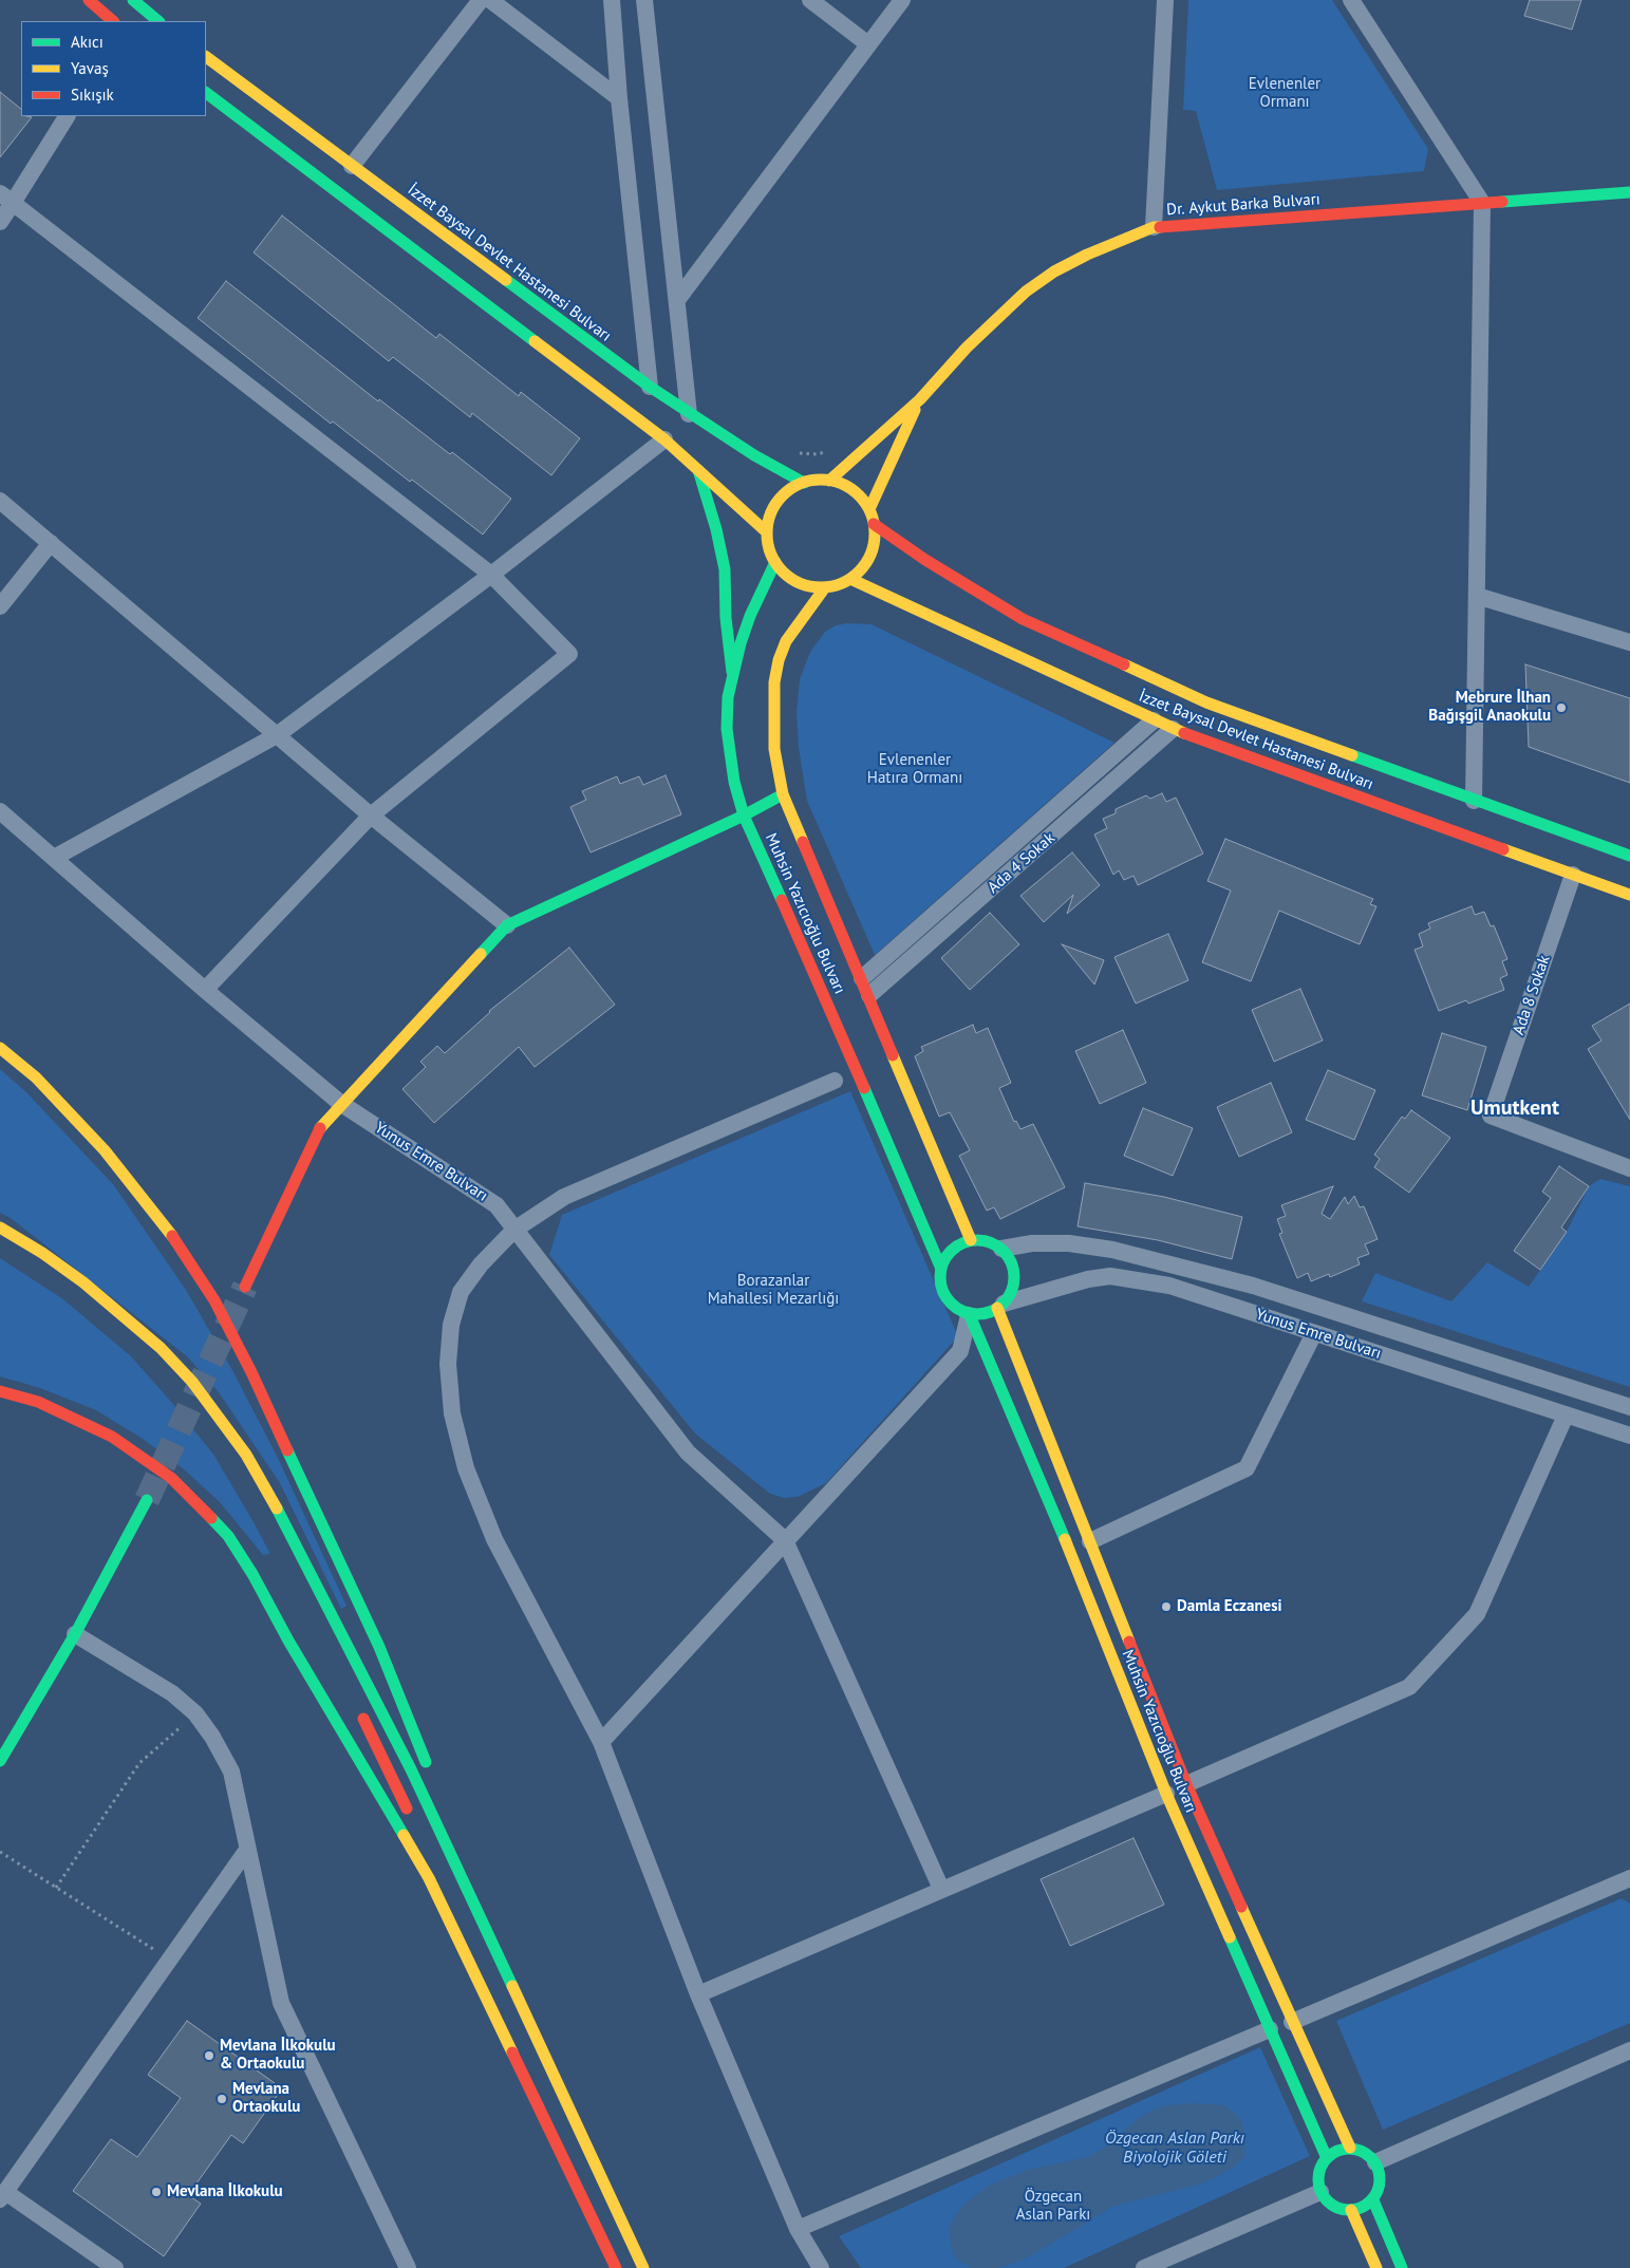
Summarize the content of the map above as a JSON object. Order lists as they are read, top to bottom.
{
  "streets": {
    "main road": ["Dr. Aykut Barka Bulvarı", "İzzet Baysal Devlet Hastanesi Bulvarı", "Muhsin Yazıcıoğlu Bulvarı"],
    "street": ["Ada 4 Sokak", "Ada 8 Sokak", "Yunus Emre Bulvarı"]
  },
  "crossings": [
    ["Dr. Aykut Barka Bulvarı", "İzzet Baysal Devlet Hastanesi Bulvarı"],
    ["Dr. Aykut Barka Bulvarı", "Muhsin Yazıcıoğlu Bulvarı"],
    ["İzzet Baysal Devlet Hastanesi Bulvarı", "Ada 4 Sokak"],
    ["İzzet Baysal Devlet Hastanesi Bulvarı", "Muhsin Yazıcıoğlu Bulvarı"],
    ["İzzet Baysal Devlet Hastanesi Bulvarı", "Ada 8 Sokak"],
    ["Ada 4 Sokak", "Muhsin Yazıcıoğlu Bulvarı"],
    ["Muhsin Yazıcıoğlu Bulvarı", "Yunus Emre Bulvarı"]
  ],
  "districts": ["Umutkent"],
  "water": ["Özgecan Aslan Parkı Biyolojik Göleti"],
  "parks": [
    "Evlenenler Ormanı",
    "Evlenenler Hatıra Ormanı",
    "Borazanlar Mahallesi Mezarlığı",
    "Özgecan Aslan Parkı"
  ],
  "places": [
    "Mebrure İlhan Bağışgil Anaokulu",
    "Damla Eczanesi",
    "Mevlana İlkokulu & Ortaokulu",
    "Mevlana Ortaokulu",
    "Mevlana İlkokulu"
  ],
  "legend": ["Akıcı", "Yavaş", "Sıkışık"]
}
